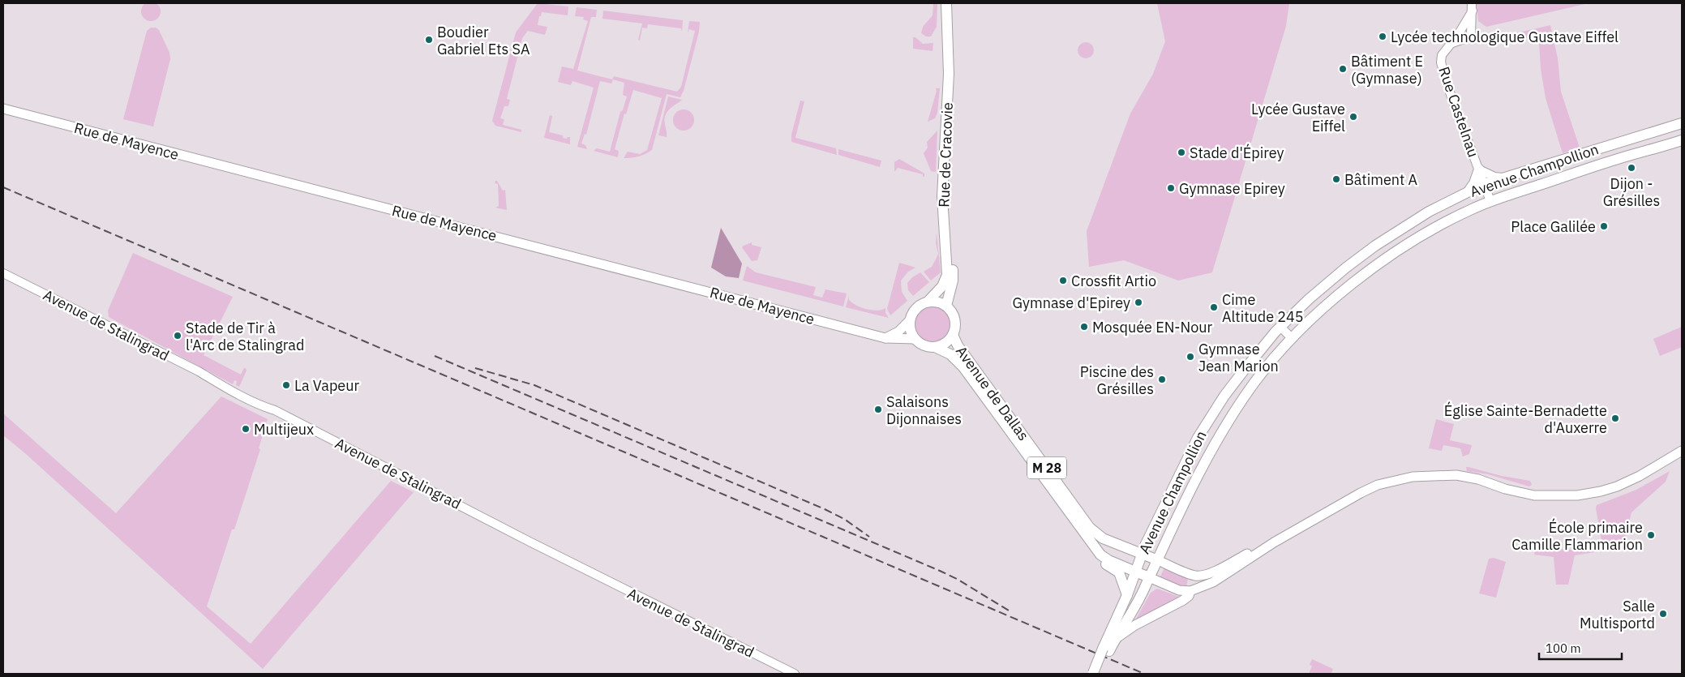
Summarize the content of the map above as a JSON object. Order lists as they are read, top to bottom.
{
  "streets": {
    "main road": [
      "Rue de Mayence",
      "Rue de Cracovie",
      "Avenue Champollion",
      "Avenue de Dallas",
      "M 28"
    ],
    "street": ["Rue Castelnau", "Avenue de Stalingrad"]
  },
  "crossings": [
    ["Rue Castelnau", "Avenue Champollion"],
    ["Rue de Mayence", "Rue de Cracovie"],
    ["Rue de Mayence", "Avenue de Dallas"],
    ["Rue de Cracovie", "Avenue de Dallas"],
    ["Avenue Champollion", "Avenue de Dallas"]
  ],
  "places": [
    "Lycée technologique Gustave Eiffel",
    "Boudier Gabriel Ets SA",
    "Bâtiment E (Gymnase)",
    "Lycée Gustave Eiffel",
    "Stade d'Épirey",
    "Dijon - Grésilles",
    "Bâtiment A",
    "Gymnase Epirey",
    "Place Galilée",
    "Crossfit Artio",
    "Gymnase d'Epirey",
    "Cime Altitude 245",
    "Mosquée EN-Nour",
    "Stade de Tir à l'Arc de Stalingrad",
    "Gymnase Jean Marion",
    "Piscine des Grésilles",
    "La Vapeur",
    "Salaisons Dijonnaises",
    "Église Sainte-Bernadette d'Auxerre",
    "Multijeux",
    "École primaire Camille Flammarion",
    "Salle Multisportd"
  ],
  "scale_bar": "100 m"
}
